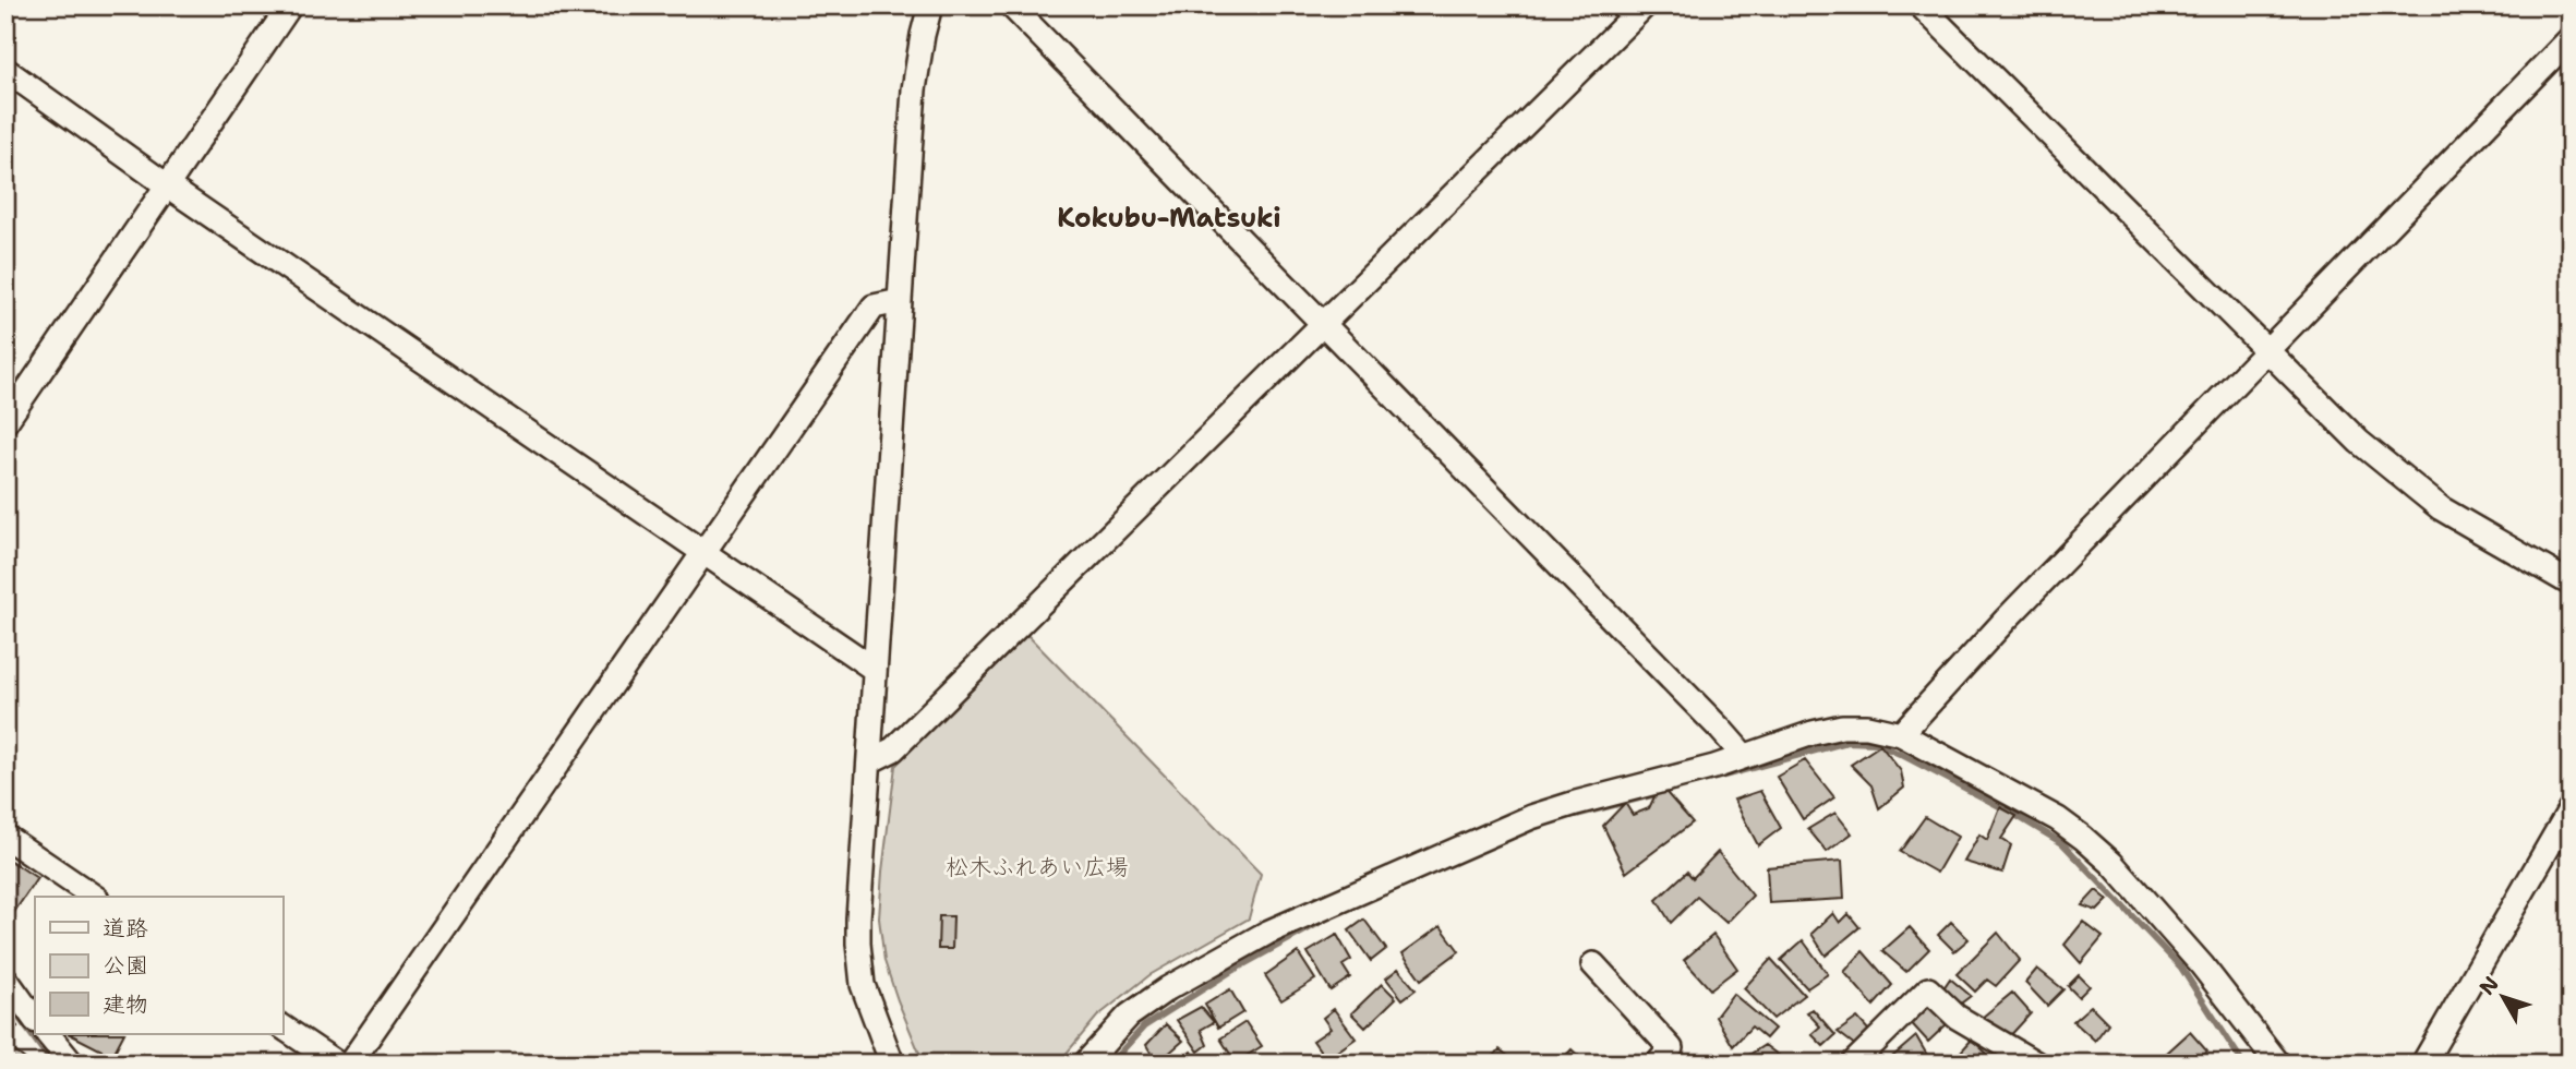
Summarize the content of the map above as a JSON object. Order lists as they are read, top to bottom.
{
  "districts": ["Kokubu-Matsuki"],
  "parks": ["松木ふれあい広場"],
  "legend": ["道路", "公園", "建物"],
  "north": "top left"
}
